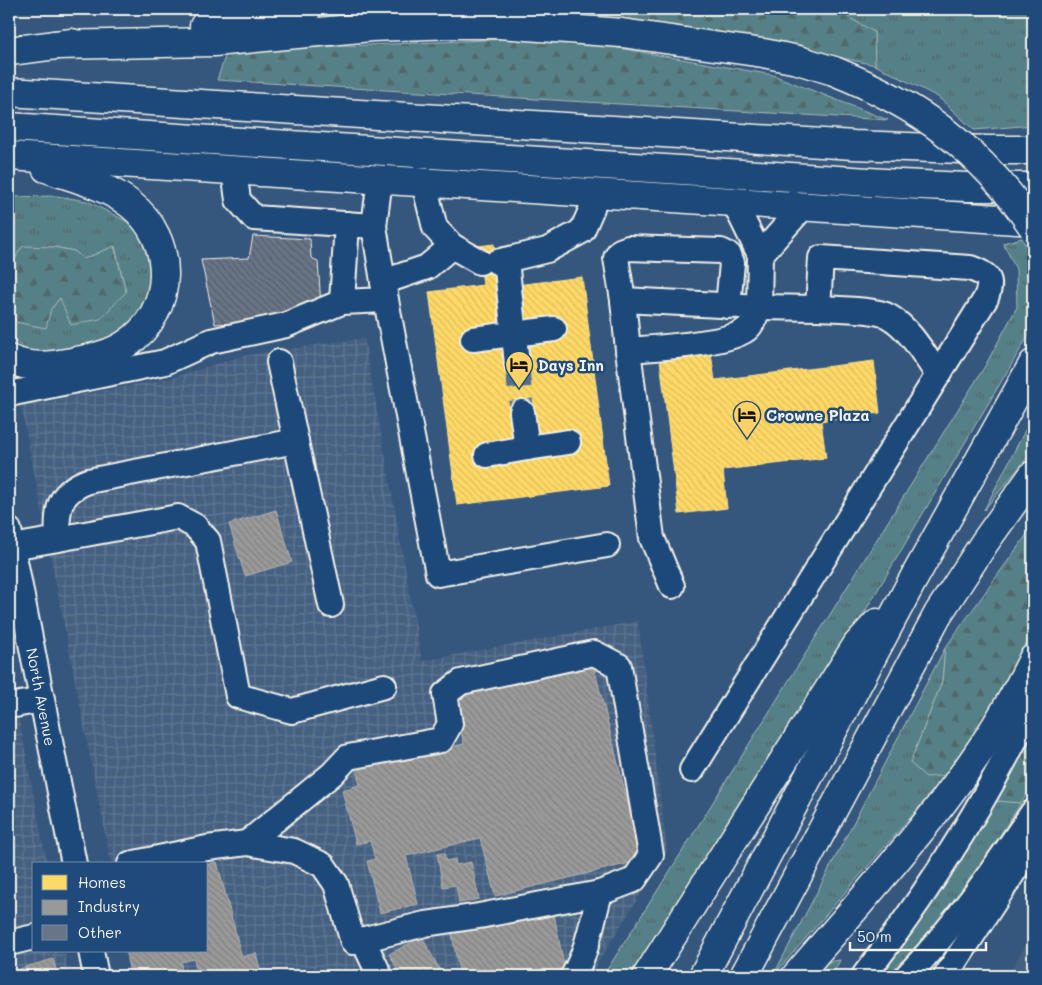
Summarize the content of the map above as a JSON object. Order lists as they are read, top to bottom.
{
  "streets": {
    "street": ["North Avenue"]
  },
  "places": {
    "hotel": ["Days Inn", "Crowne Plaza"]
  },
  "legend": ["Homes", "Industry", "Other"],
  "scale_bar": "50 m"
}
